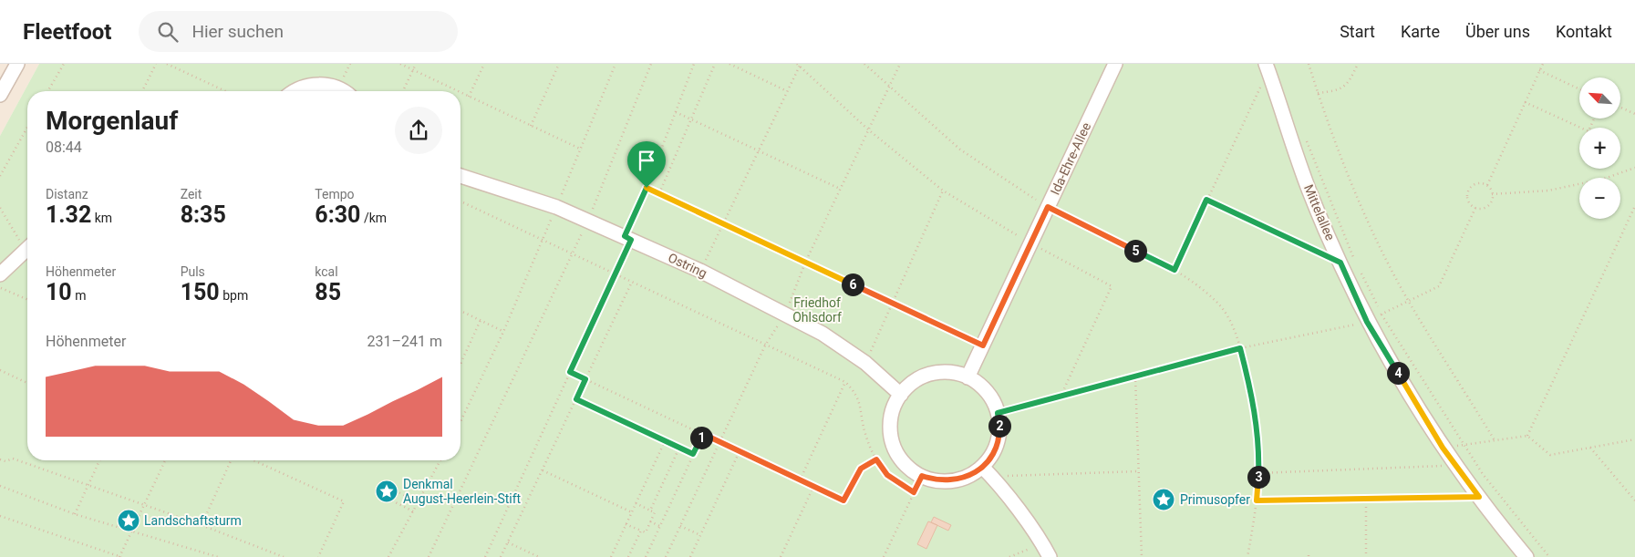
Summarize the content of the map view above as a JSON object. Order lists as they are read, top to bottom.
{
  "streets": {
    "street": ["Ida-Ehre-Allee", "Mittelallee", "Ostring"]
  },
  "crossings": [
    ["Ida-Ehre-Allee", "Ostring"]
  ],
  "parks": ["Friedhof Ohlsdorf"],
  "places": {
    "place": ["Denkmal August-Heerlein-Stift", "Primusopfer", "Landschaftsturm"]
  },
  "north": "top left",
  "page": {
    "header": "Fleetfoot",
    "search": "Hier suchen",
    "nav": [
      "Start",
      "Karte",
      "Über uns",
      "Kontakt"
    ],
    "map_buttons": ["+", "−"],
    "heading": ["Morgenlauf", "08:44"],
    "stats": [
      ["Distanz", "1.32 km"],
      ["Zeit", "8:35"],
      ["Tempo", "6:30 /km"],
      ["Höhenmeter", "10 m"],
      ["Puls", "150 bpm"],
      ["kcal", "85"]
    ],
    "pins": [
      "5",
      "6",
      "4",
      "2",
      "1",
      "3"
    ],
    "chart": ["Höhenmeter", "231–241 m"]
  }
}
